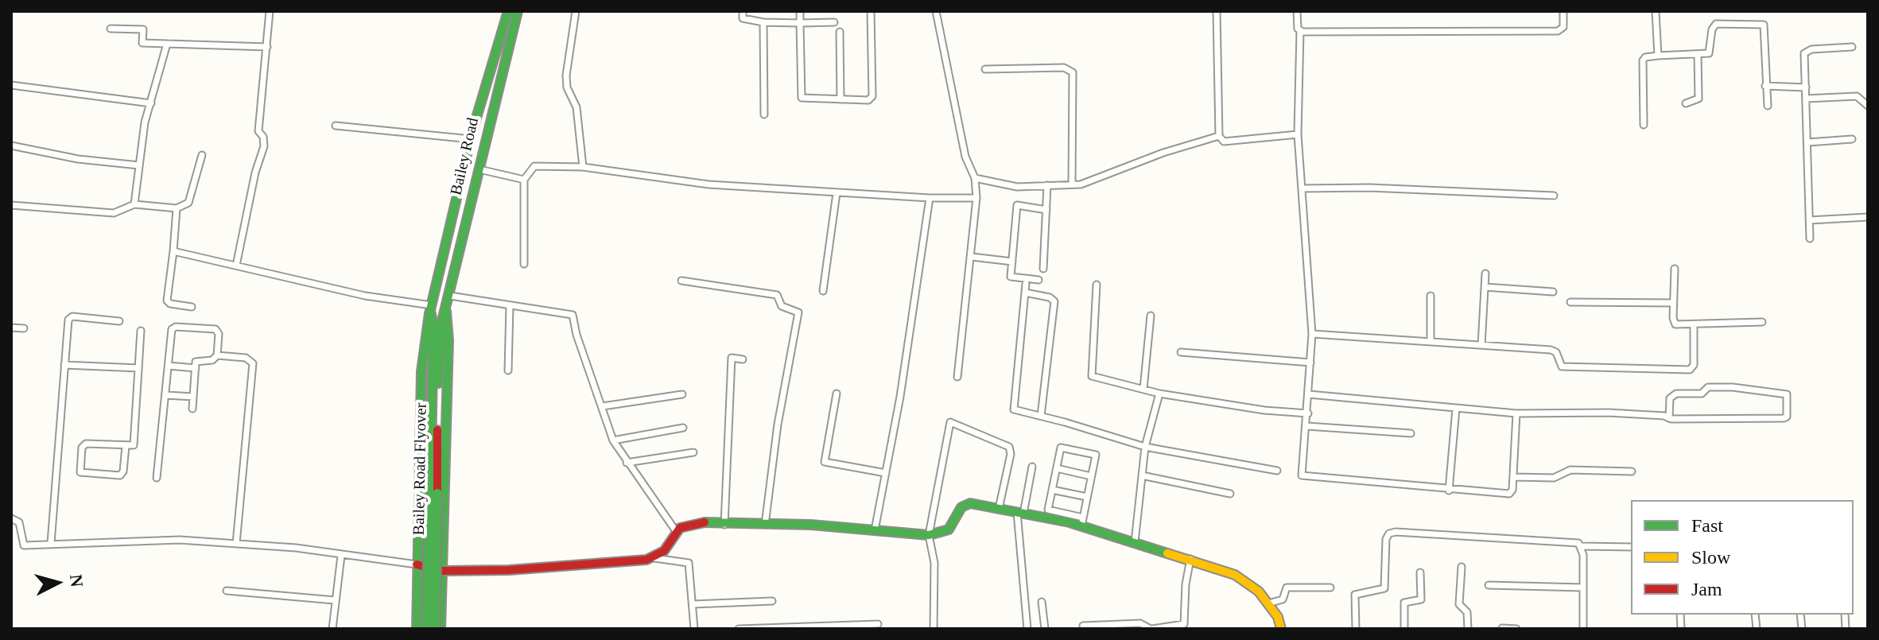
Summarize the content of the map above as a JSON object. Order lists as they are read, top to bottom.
{
  "streets": {
    "main road": ["Bailey Road", "Bailey Road Flyover"]
  },
  "crossings": [
    ["Bailey Road", "Bailey Road Flyover"]
  ],
  "legend": ["Fast", "Slow", "Jam"],
  "north": "right"
}
